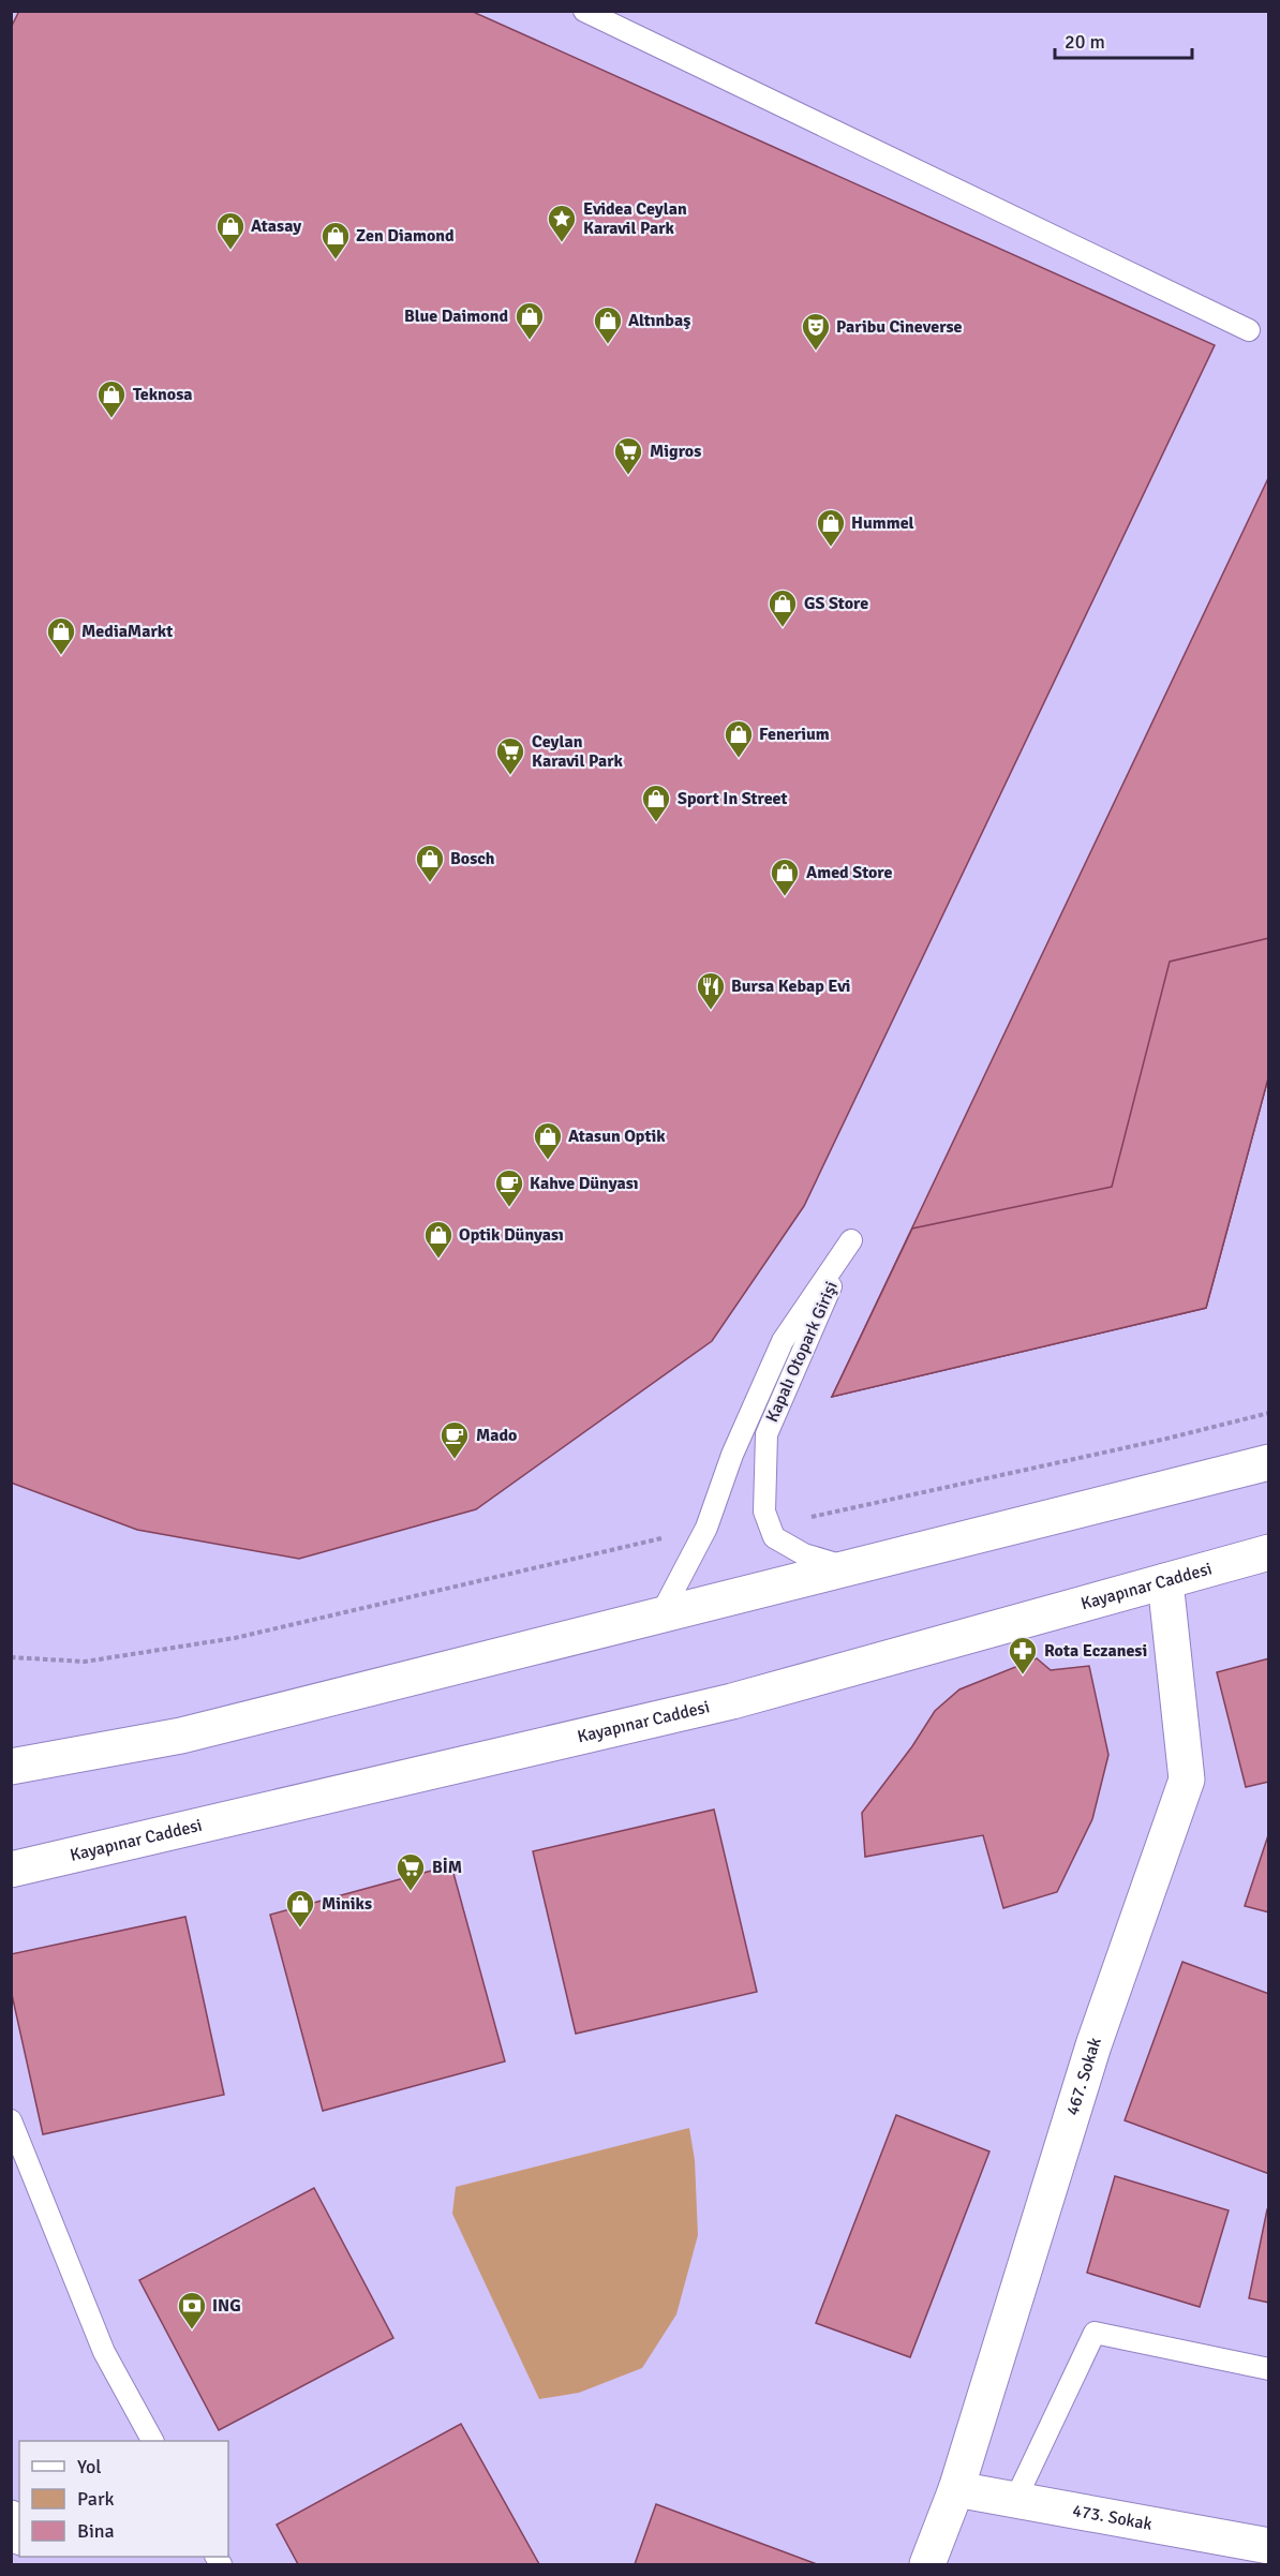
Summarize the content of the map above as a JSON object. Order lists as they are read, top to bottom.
{
  "streets": {
    "main road": ["Kayapınar Caddesi", "467. Sokak", "473. Sokak"],
    "lane": ["Kapalı Otopark Girişi"]
  },
  "crossings": [
    ["Kayapınar Caddesi", "467. Sokak"],
    ["467. Sokak", "473. Sokak"]
  ],
  "places": {
    "place": ["Evidea Ceylan Karavil Park"],
    "shop": [
      "Atasay",
      "Zen Diamond",
      "Blue Daimond",
      "Altınbaş",
      "Teknosa",
      "Hummel",
      "GS Store",
      "MediaMarkt",
      "Fenerium",
      "Sport In Street",
      "Bosch",
      "Amed Store",
      "Atasun Optik",
      "Optik Dünyası",
      "Miniks"
    ],
    "theatre": ["Paribu Cineverse"],
    "supermarket": ["Migros", "Ceylan Karavil Park", "BİM"],
    "restaurant": ["Bursa Kebap Evi"],
    "cafe": ["Kahve Dünyası", "Mado"],
    "pharmacy": ["Rota Eczanesi"],
    "bank": ["ING"]
  },
  "legend": ["Yol", "Park", "Bina"],
  "scale_bar": "20 m"
}
